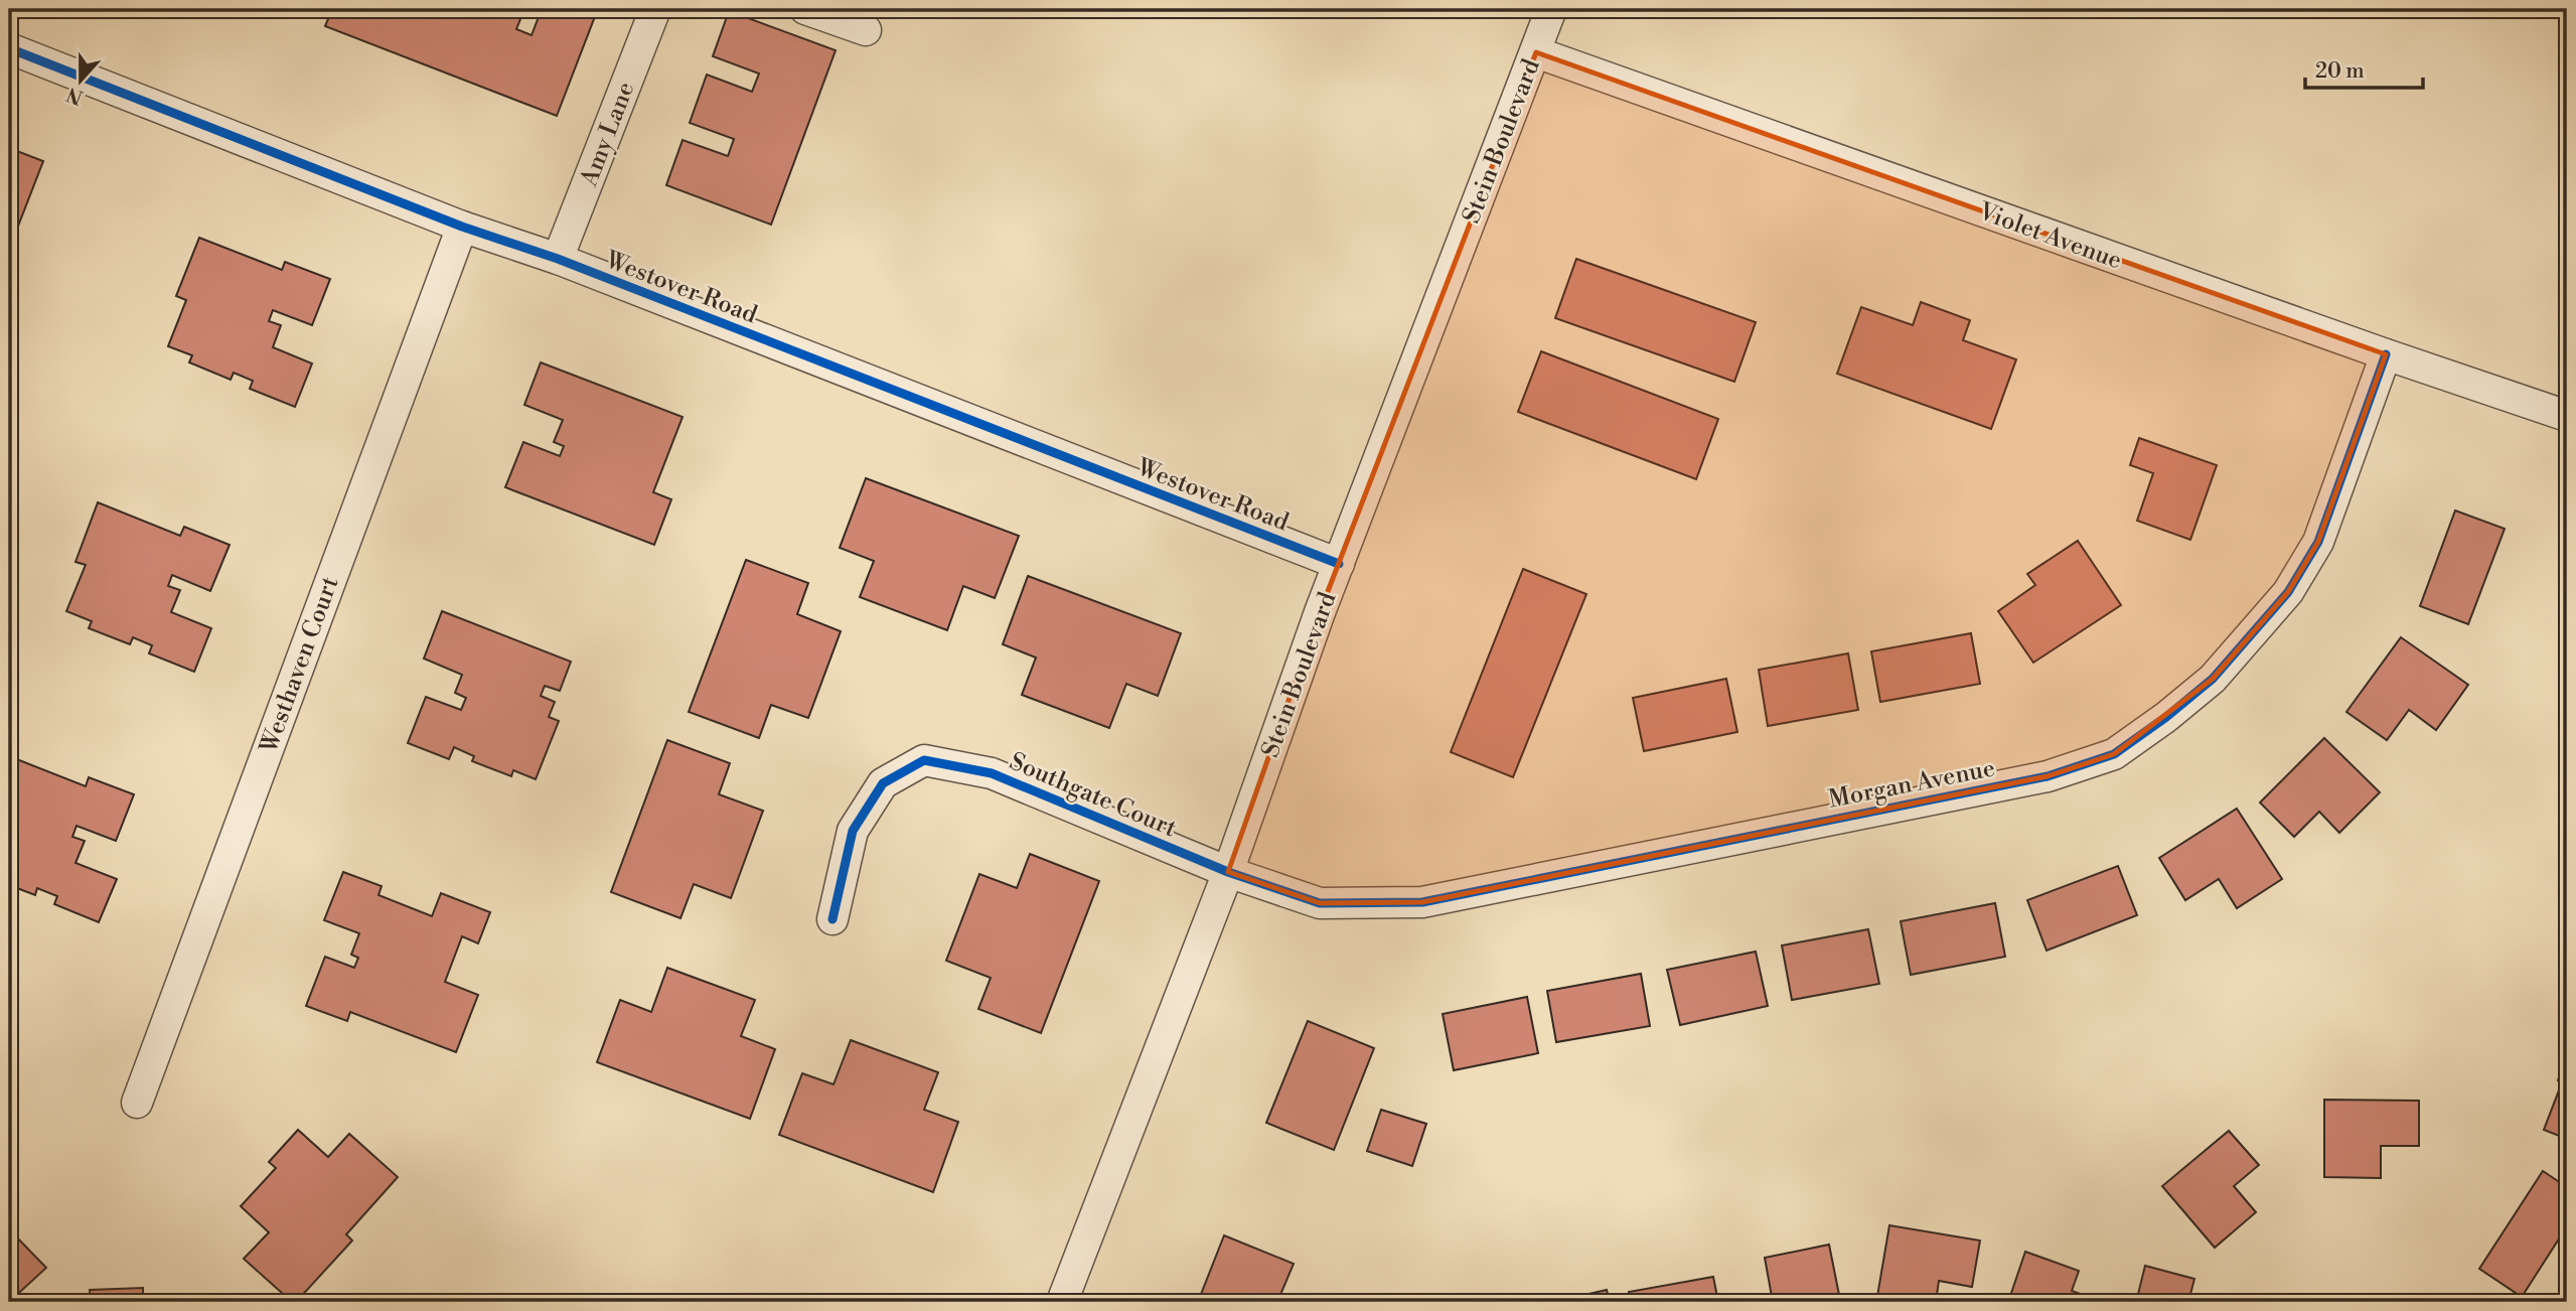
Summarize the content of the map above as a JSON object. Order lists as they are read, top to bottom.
{
  "streets": {
    "street": [
      "Amy Lane",
      "Stein Boulevard",
      "Violet Avenue",
      "Westover Road",
      "Westhaven Court",
      "Morgan Avenue",
      "Southgate Court"
    ]
  },
  "crossings": [
    ["Amy Lane", "Westover Road"],
    ["Stein Boulevard", "Violet Avenue"],
    ["Stein Boulevard", "Westover Road"],
    ["Stein Boulevard", "Morgan Avenue"],
    ["Stein Boulevard", "Southgate Court"],
    ["Violet Avenue", "Morgan Avenue"],
    ["Westover Road", "Westhaven Court"],
    ["Morgan Avenue", "Southgate Court"]
  ],
  "scale_bar": "20 m",
  "north": "bottom"
}
